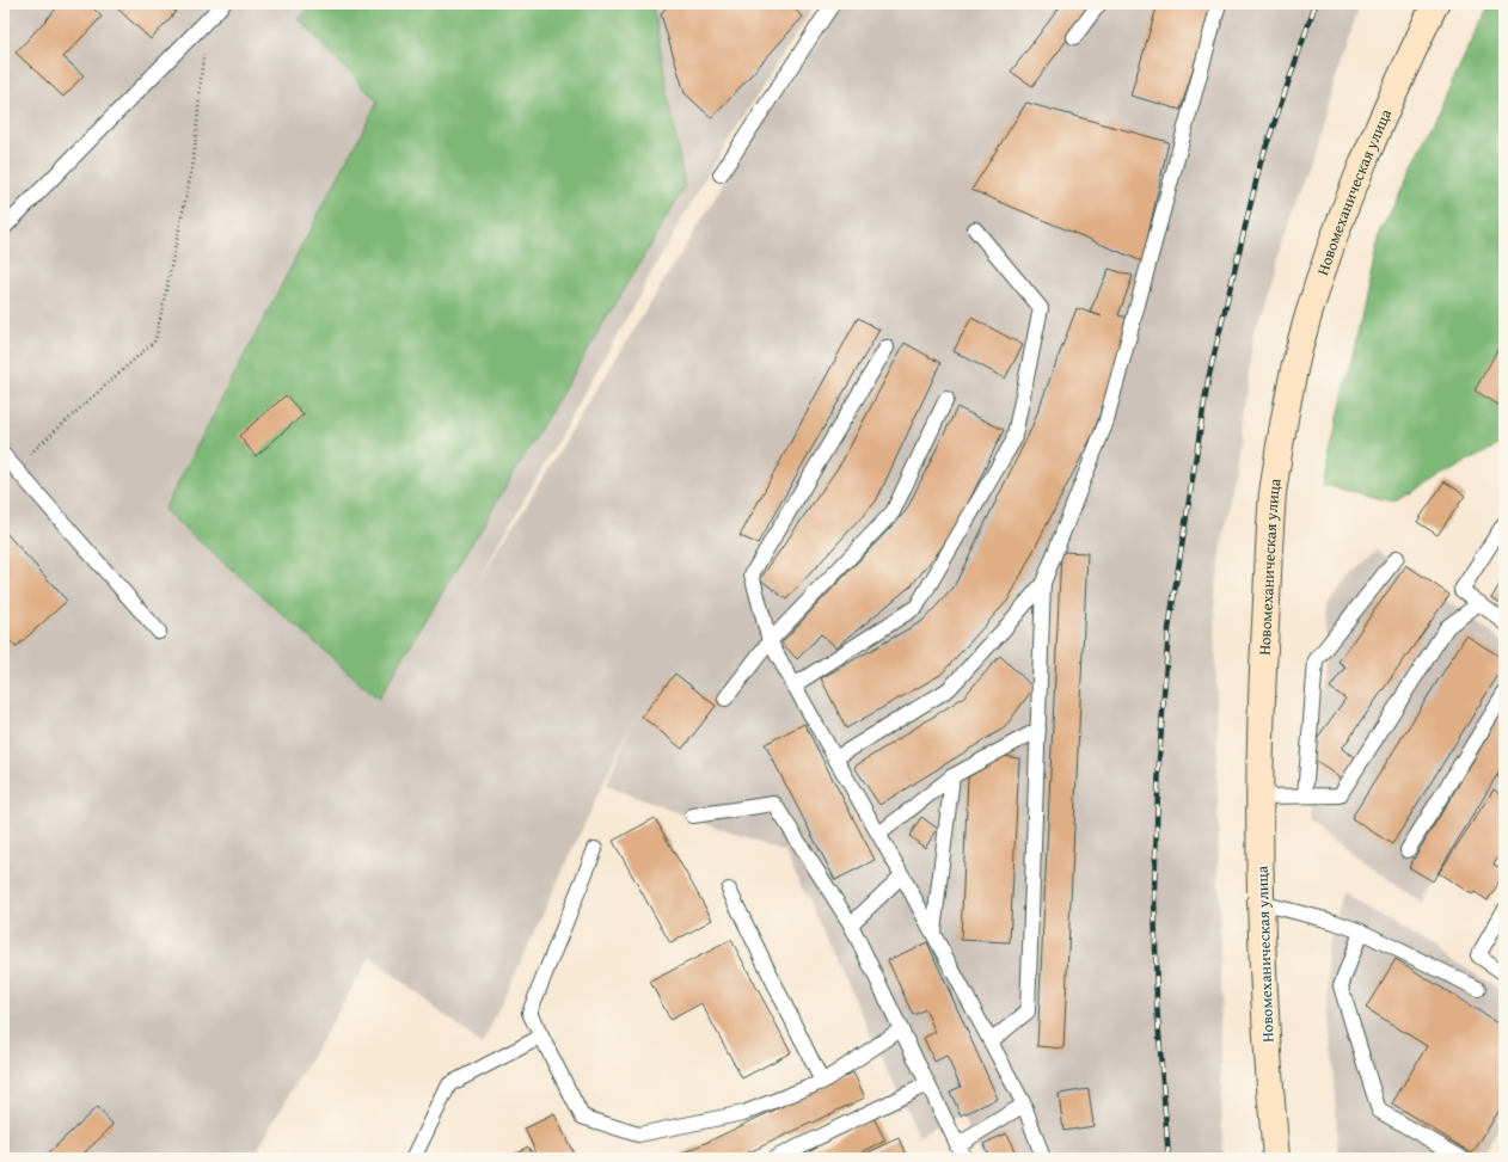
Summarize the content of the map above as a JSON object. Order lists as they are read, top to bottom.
{
  "streets": {
    "main road": ["Новомеханическая улица"]
  }
}
